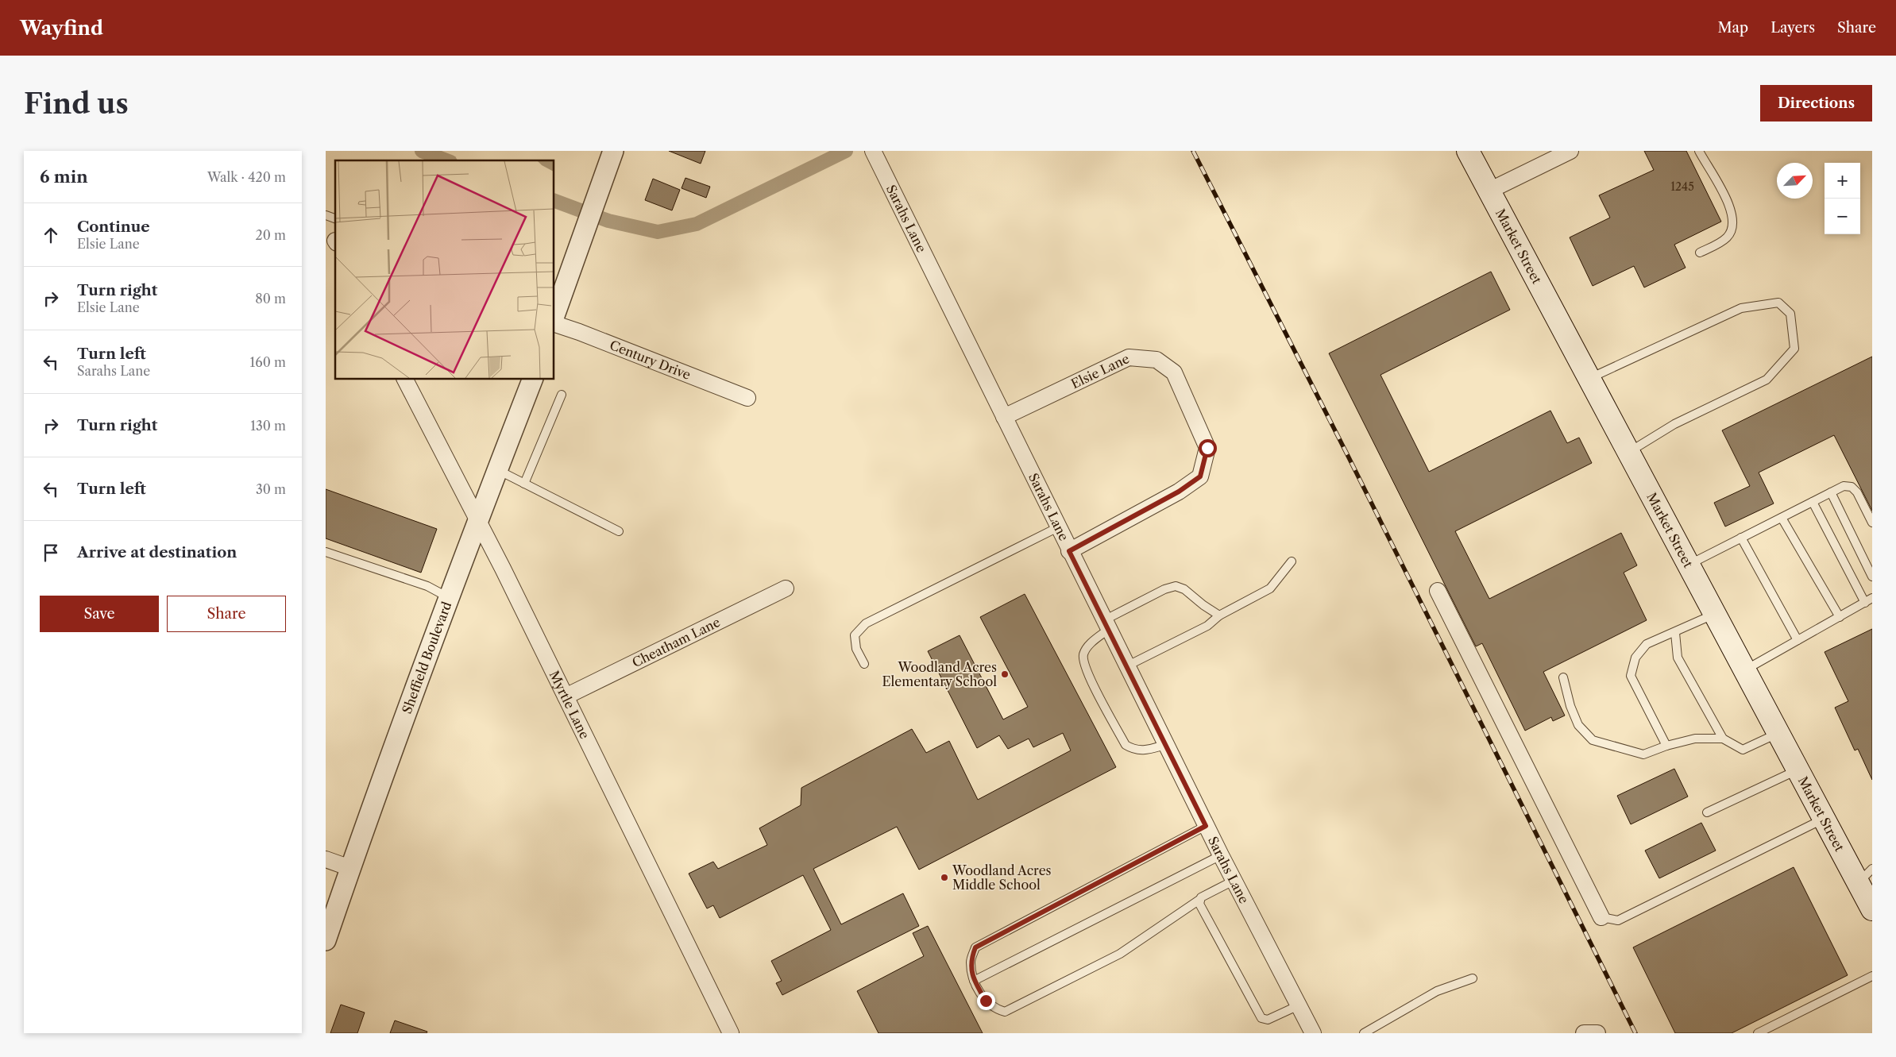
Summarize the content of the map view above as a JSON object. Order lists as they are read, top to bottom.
{
  "streets": {
    "main road": ["Market Street"],
    "street": [
      "Sarahs Lane",
      "Century Drive",
      "Elsie Lane",
      "Cheatham Lane",
      "Sheffield Boulevard",
      "Myrtle Lane"
    ]
  },
  "crossings": [
    ["Sarahs Lane", "Elsie Lane"],
    ["Cheatham Lane", "Myrtle Lane"],
    ["Sheffield Boulevard", "Myrtle Lane"]
  ],
  "places": ["Woodland Acres Elementary School", "Woodland Acres Middle School"],
  "house_numbers": ["1245"],
  "north": "top right",
  "page": {
    "header": "Wayfind",
    "nav": ["Map", "Layers", "Share"],
    "buttons": [
      "Directions",
      ["Save", "Share"]
    ],
    "title": "Find us",
    "heading": ["6 min", "Walk · 420 m"],
    "map_buttons": ["+", "−"],
    "list": [
      ["Continue", "Elsie Lane", "20 m"],
      ["Turn right", "Elsie Lane", "80 m"],
      ["Turn left", "Sarahs Lane", "160 m"],
      ["Turn right", "130 m"],
      ["Turn left", "30 m"],
      "Arrive at destination"
    ]
  }
}
